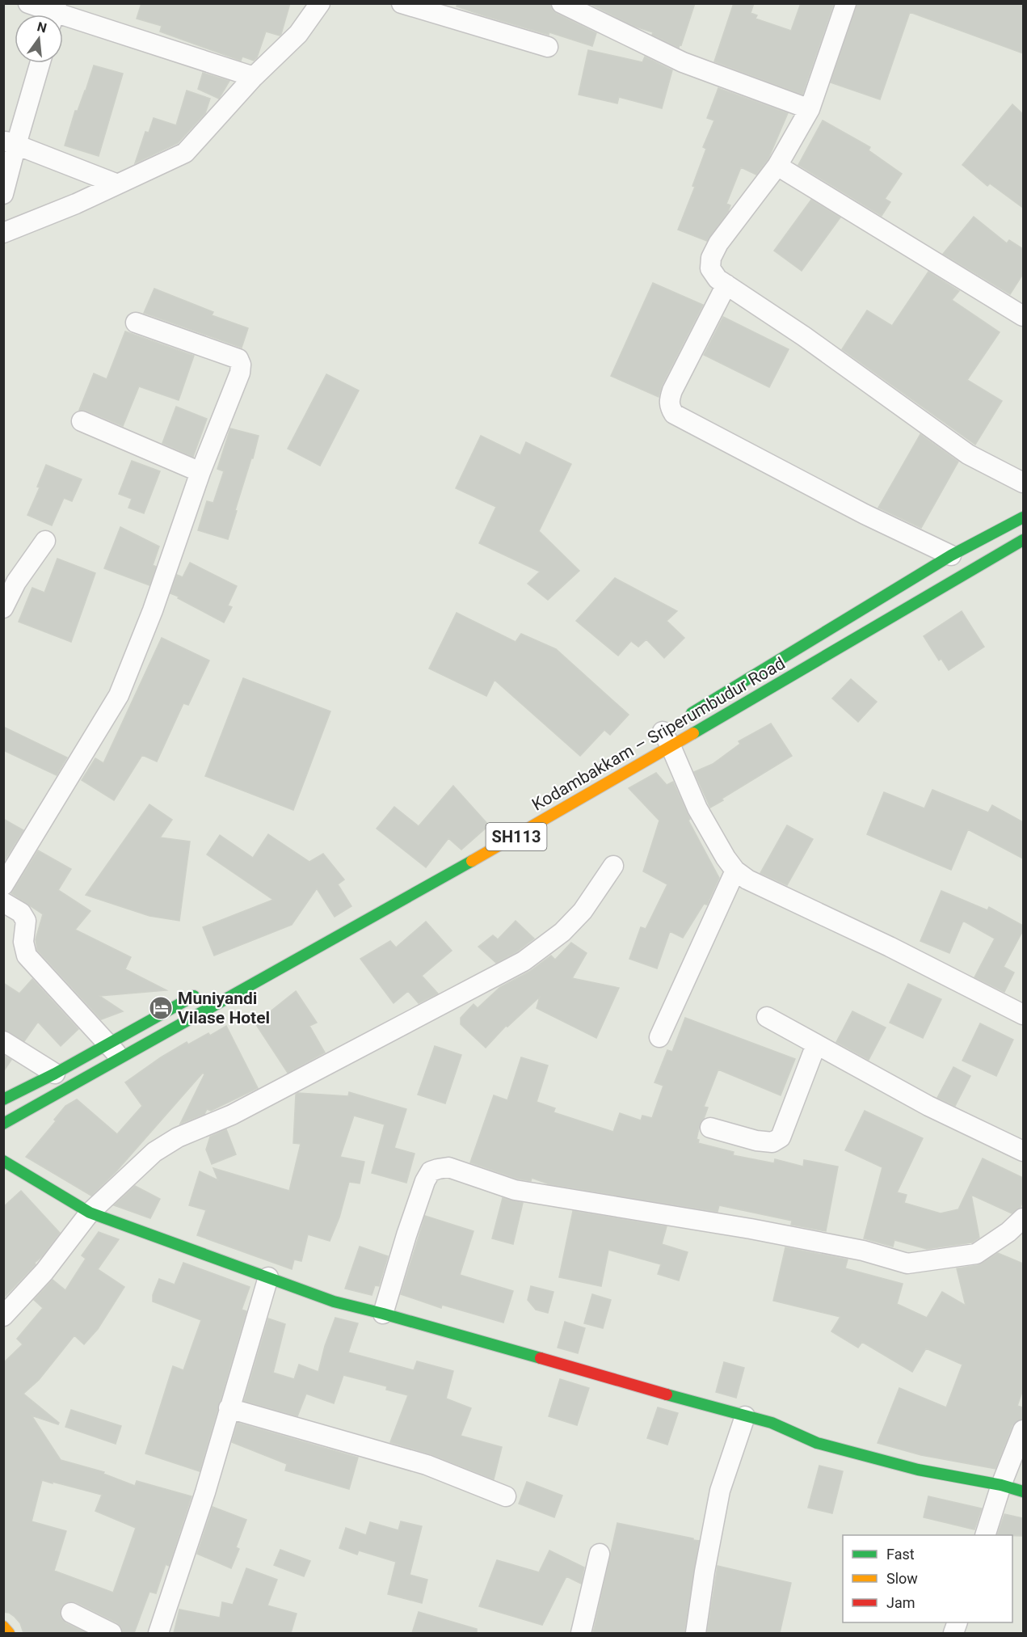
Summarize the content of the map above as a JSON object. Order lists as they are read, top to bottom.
{
  "streets": {
    "main road": ["Kodambakkam – Sriperumbudur Road", "SH113"]
  },
  "places": {
    "hotel": ["Muniyandi Vilase Hotel"]
  },
  "legend": ["Fast", "Slow", "Jam"],
  "north": "top"
}
